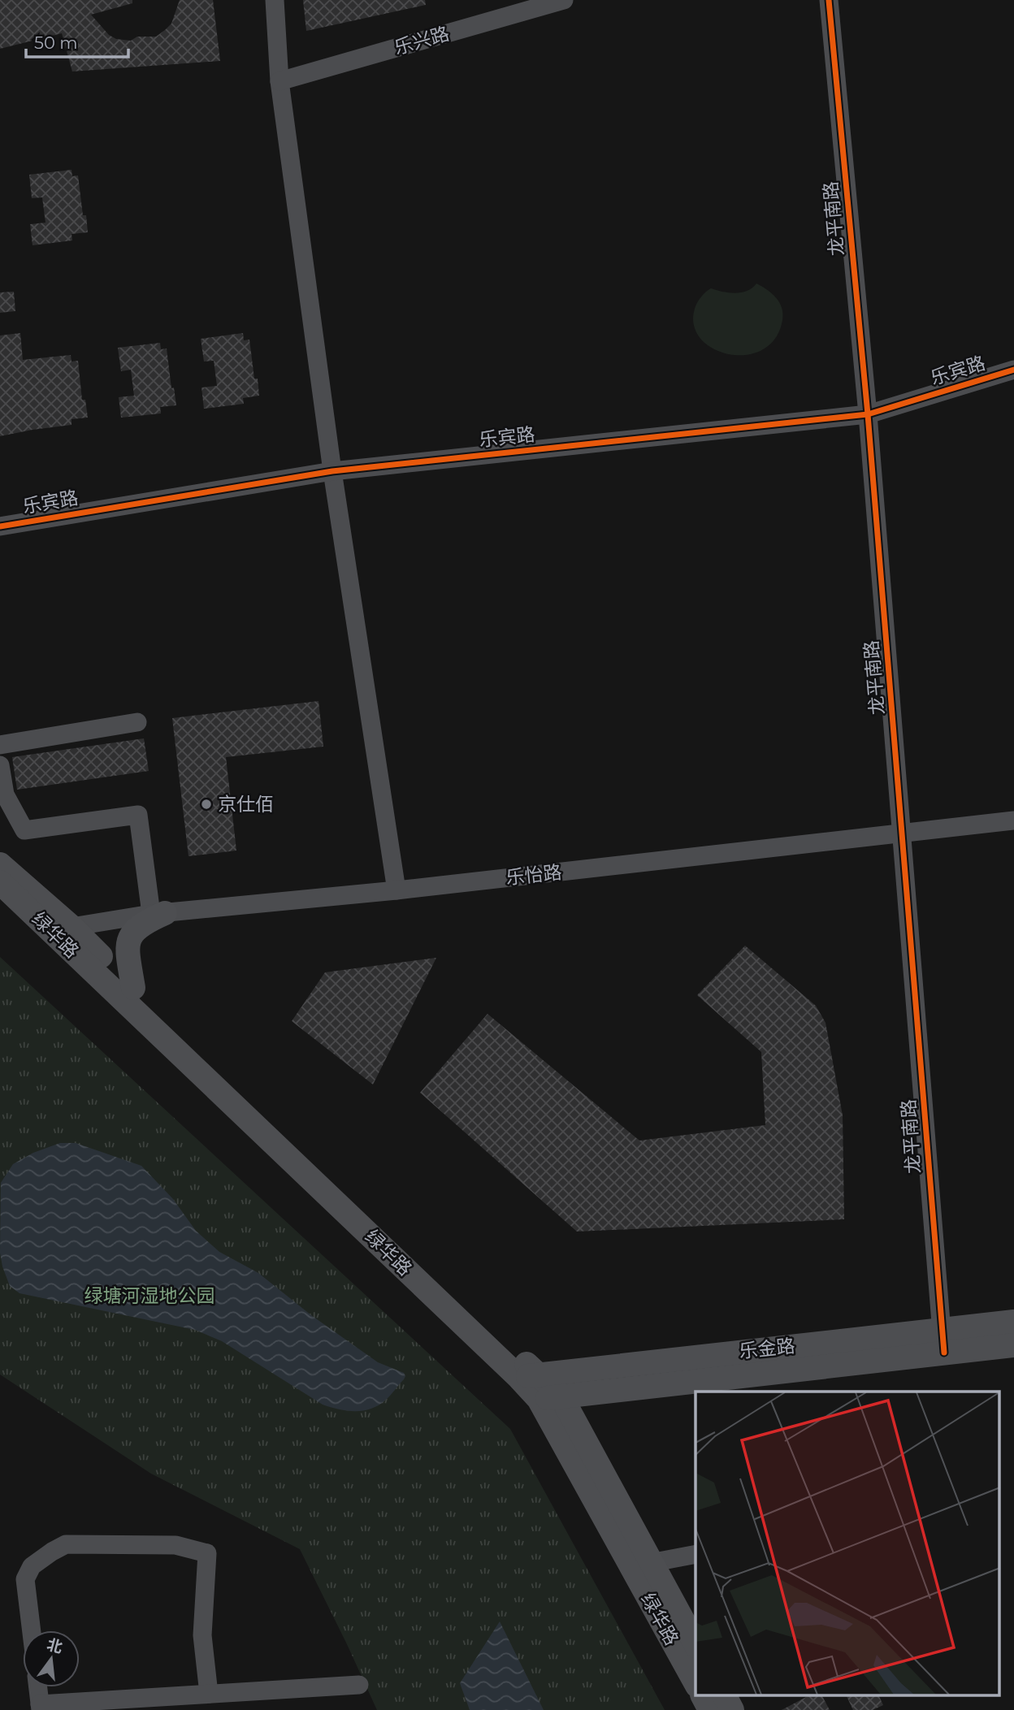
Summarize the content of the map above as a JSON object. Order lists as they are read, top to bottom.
{
  "streets": {
    "main road": ["绿华路", "乐金路"],
    "street": [
      "乐兴路",
      "龙平南路",
      "乐宾路",
      "乐怡路"
    ]
  },
  "crossings": [
    ["龙平南路", "乐宾路"],
    ["龙平南路", "乐怡路"],
    ["龙平南路", "乐金路"],
    ["乐怡路", "绿华路"],
    ["绿华路", "乐金路"]
  ],
  "parks": ["绿塘河湿地公园"],
  "places": ["京仕佰"],
  "scale_bar": "50 m",
  "north": "top"
}
